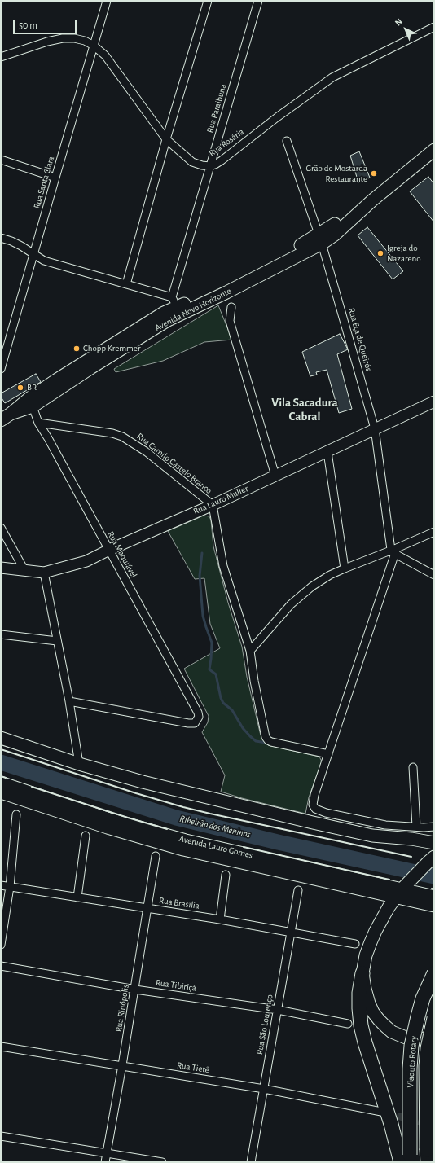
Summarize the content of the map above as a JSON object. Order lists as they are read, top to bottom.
{
  "streets": {
    "highway": ["Viaduto Rotary"],
    "main road": ["Avenida Novo Horizonte", "Avenida Lauro Gomes"],
    "street": [
      "Rua Paraibuna",
      "Rua Rosária",
      "Rua Santa Clara",
      "Rua Eça de Queirós",
      "Rua Camilo Castelo Branco",
      "Rua Lauro Muller",
      "Rua Maquiável",
      "Rua Brasília",
      "Rua Tibiriçá",
      "Rua Rinópolis",
      "Rua São Lourenço",
      "Rua Tietê"
    ]
  },
  "crossings": [
    ["Rua Paraibuna", "Rua Rosária"],
    ["Rua Paraibuna", "Avenida Novo Horizonte"],
    ["Rua Rosária", "Rua Santa Clara"],
    ["Avenida Novo Horizonte", "Rua Eça de Queirós"],
    ["Avenida Novo Horizonte", "Rua Maquiável"],
    ["Rua Eça de Queirós", "Rua Lauro Muller"],
    ["Rua Camilo Castelo Branco", "Rua Lauro Muller"],
    ["Rua Camilo Castelo Branco", "Rua Maquiável"],
    ["Rua Lauro Muller", "Rua Maquiável"],
    ["Rua Brasília", "Rua Rinópolis"],
    ["Rua Brasília", "Rua São Lourenço"],
    ["Rua Tibiriçá", "Rua Rinópolis"],
    ["Rua Tibiriçá", "Rua São Lourenço"],
    ["Rua Rinópolis", "Rua Tietê"],
    ["Rua São Lourenço", "Rua Tietê"]
  ],
  "districts": ["Vila Sacadura Cabral"],
  "water": ["Ribeirão dos Meninos"],
  "places": [
    "Grão de Mostarda Restaurante",
    "Igreja do Nazareno",
    "Chopp Kremmer",
    "BR"
  ],
  "scale_bar": "50 m",
  "north": "top left"
}
